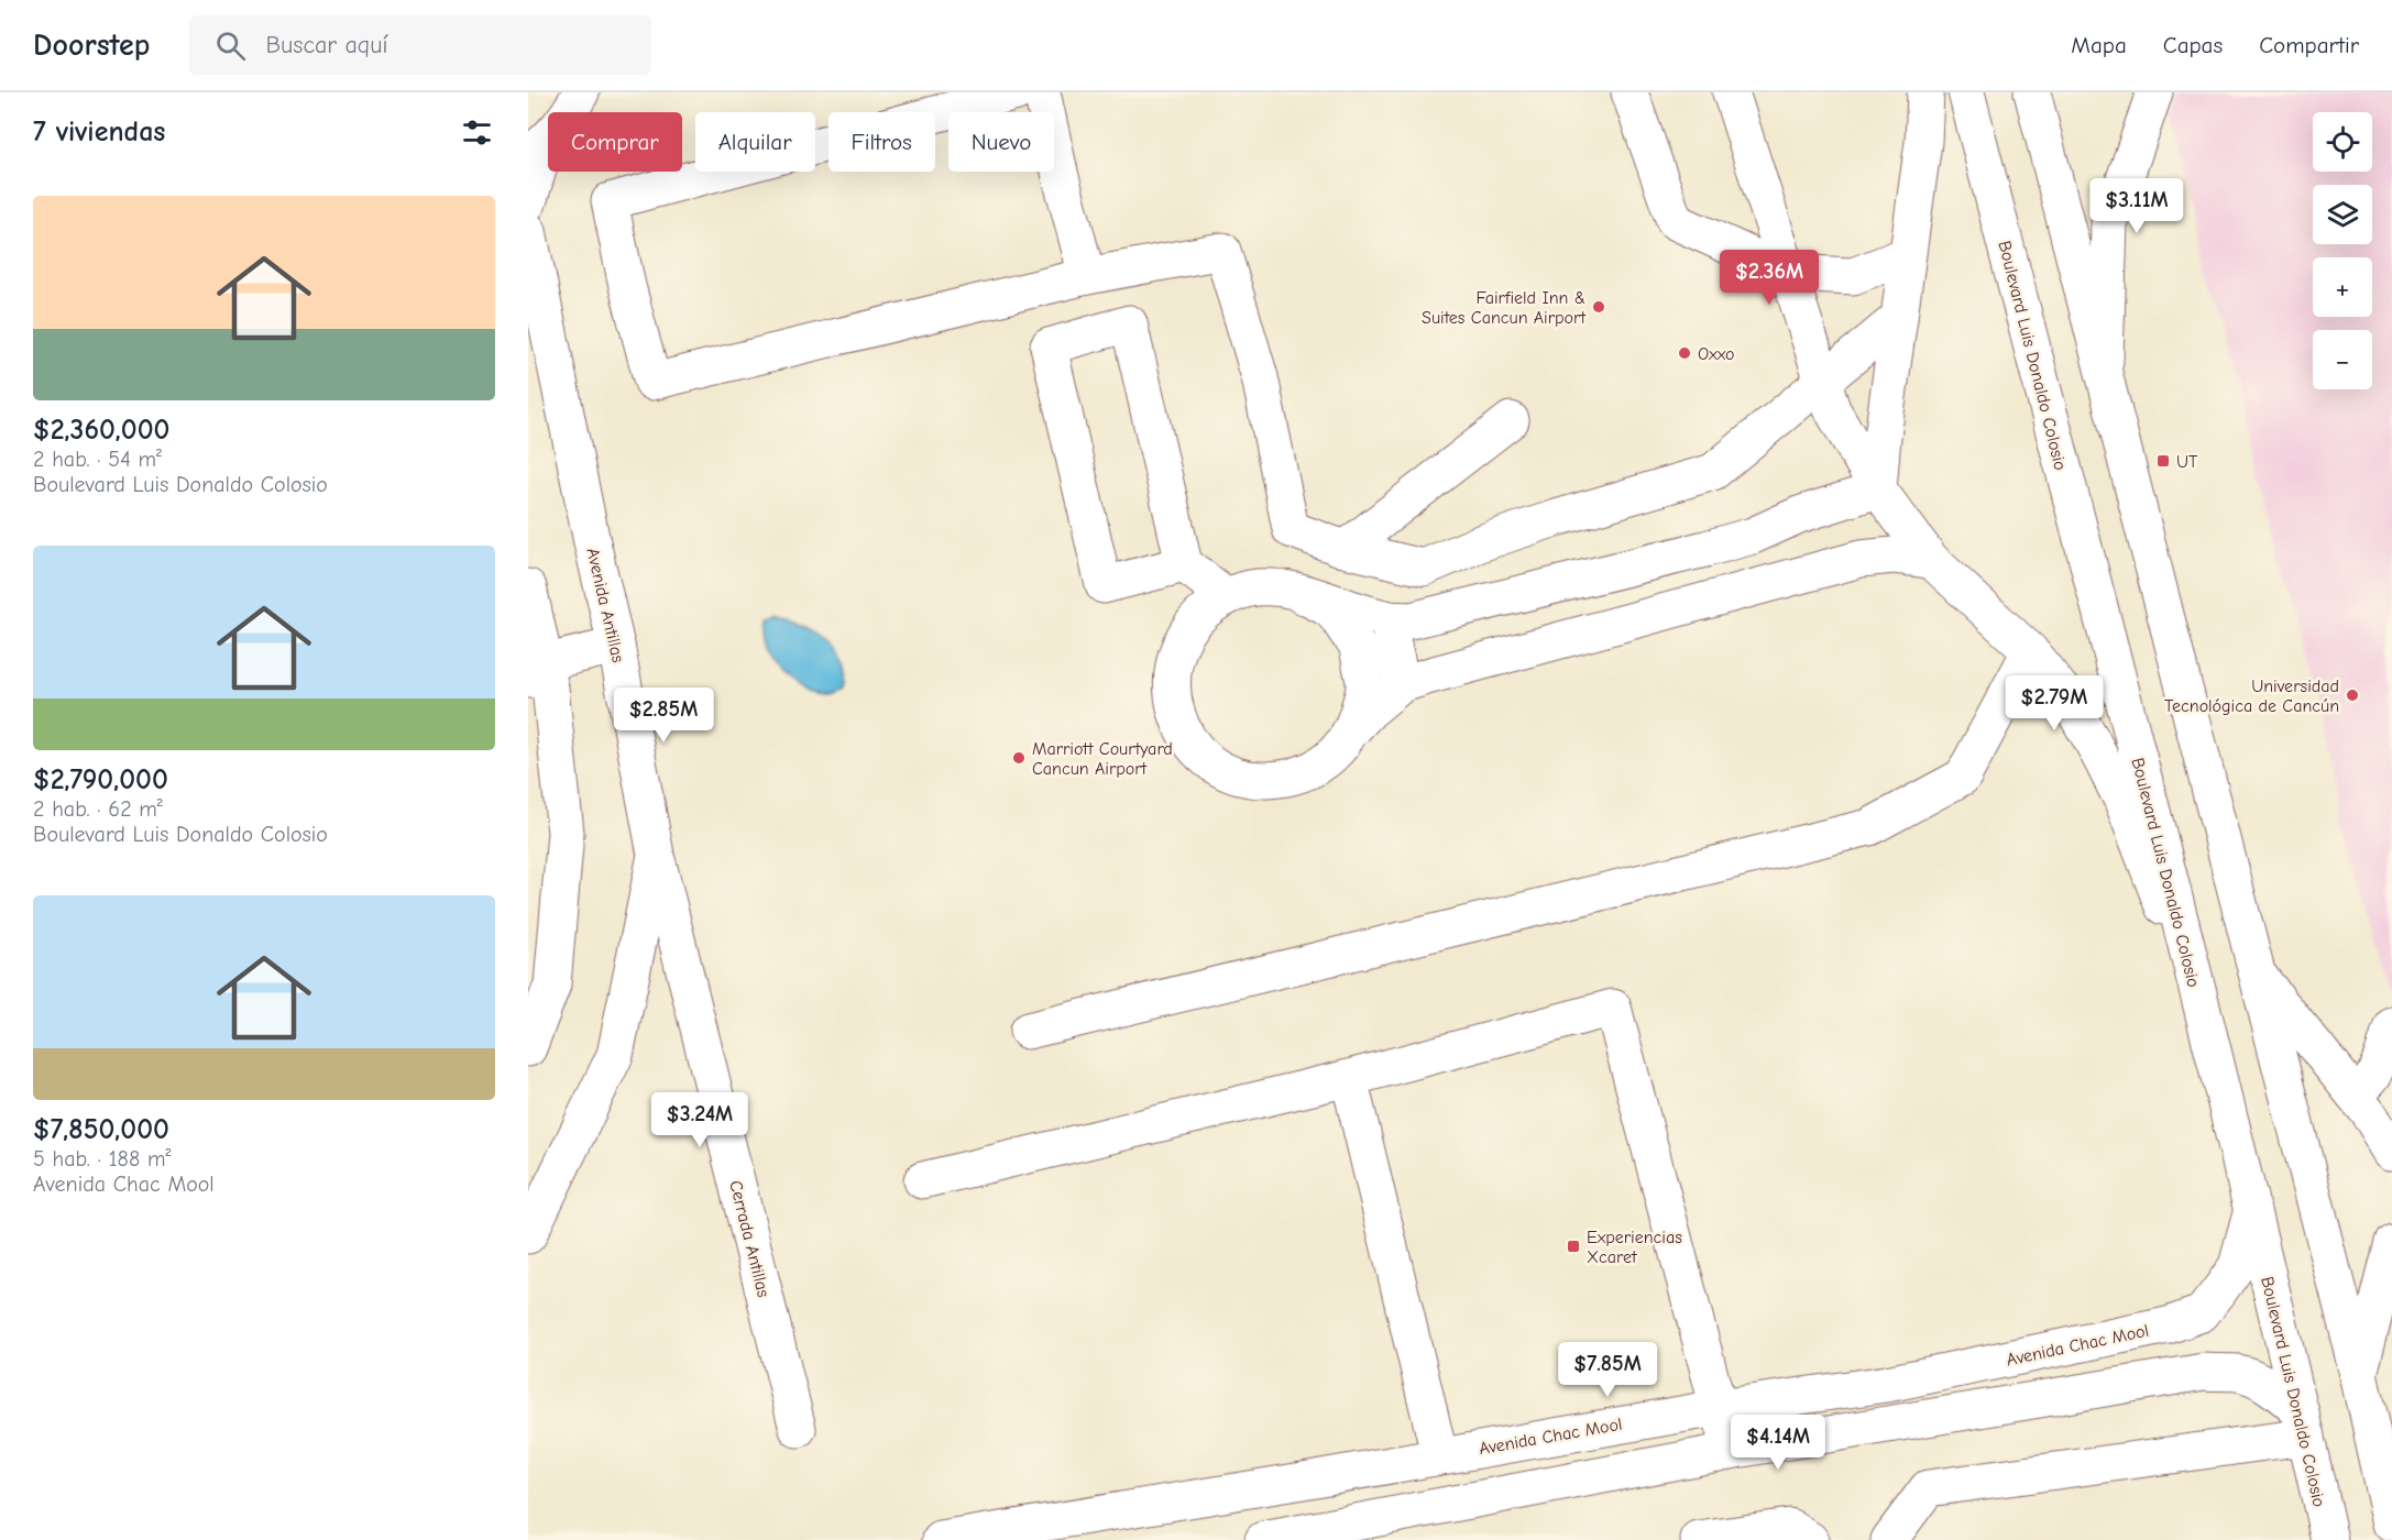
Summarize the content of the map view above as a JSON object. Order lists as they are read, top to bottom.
{
  "streets": {
    "street": [
      "Boulevard Luis Donaldo Colosio",
      "Avenida Antillas",
      "Cerrada Antillas",
      "Avenida Chac Mool"
    ]
  },
  "crossings": [
    ["Boulevard Luis Donaldo Colosio", "Avenida Chac Mool"],
    ["Avenida Antillas", "Cerrada Antillas"]
  ],
  "places": {
    "other": [
      "Fairfield Inn & Suites Cancun Airport",
      "Oxxo",
      "Universidad Tecnológica de Cancún",
      "Marriott Courtyard Cancun Airport"
    ],
    "transit": ["UT", "Experiencias Xcaret"]
  },
  "page": {
    "header": "Doorstep",
    "search": "Buscar aquí",
    "nav": ["Mapa", "Capas", "Compartir"],
    "heading": "7 viviendas",
    "map_buttons": ["+", "−"],
    "chip": [
      "Comprar",
      "Alquilar",
      "Filtros",
      "Nuevo"
    ],
    "list": [
      {
        "name": "$2,360,000",
        "note": "2 hab. · 54 m² · Boulevard Luis Donaldo Colosio"
      },
      {
        "name": "$2,790,000",
        "note": "2 hab. · 62 m² · Boulevard Luis Donaldo Colosio"
      },
      {
        "name": "$7,850,000",
        "note": "5 hab. · 188 m² · Avenida Chac Mool"
      }
    ],
    "price": [
      "$3.11M",
      "$2.36M",
      "$2.79M",
      "$2.85M",
      "$3.24M",
      "$7.85M",
      "$4.14M"
    ]
  }
}
